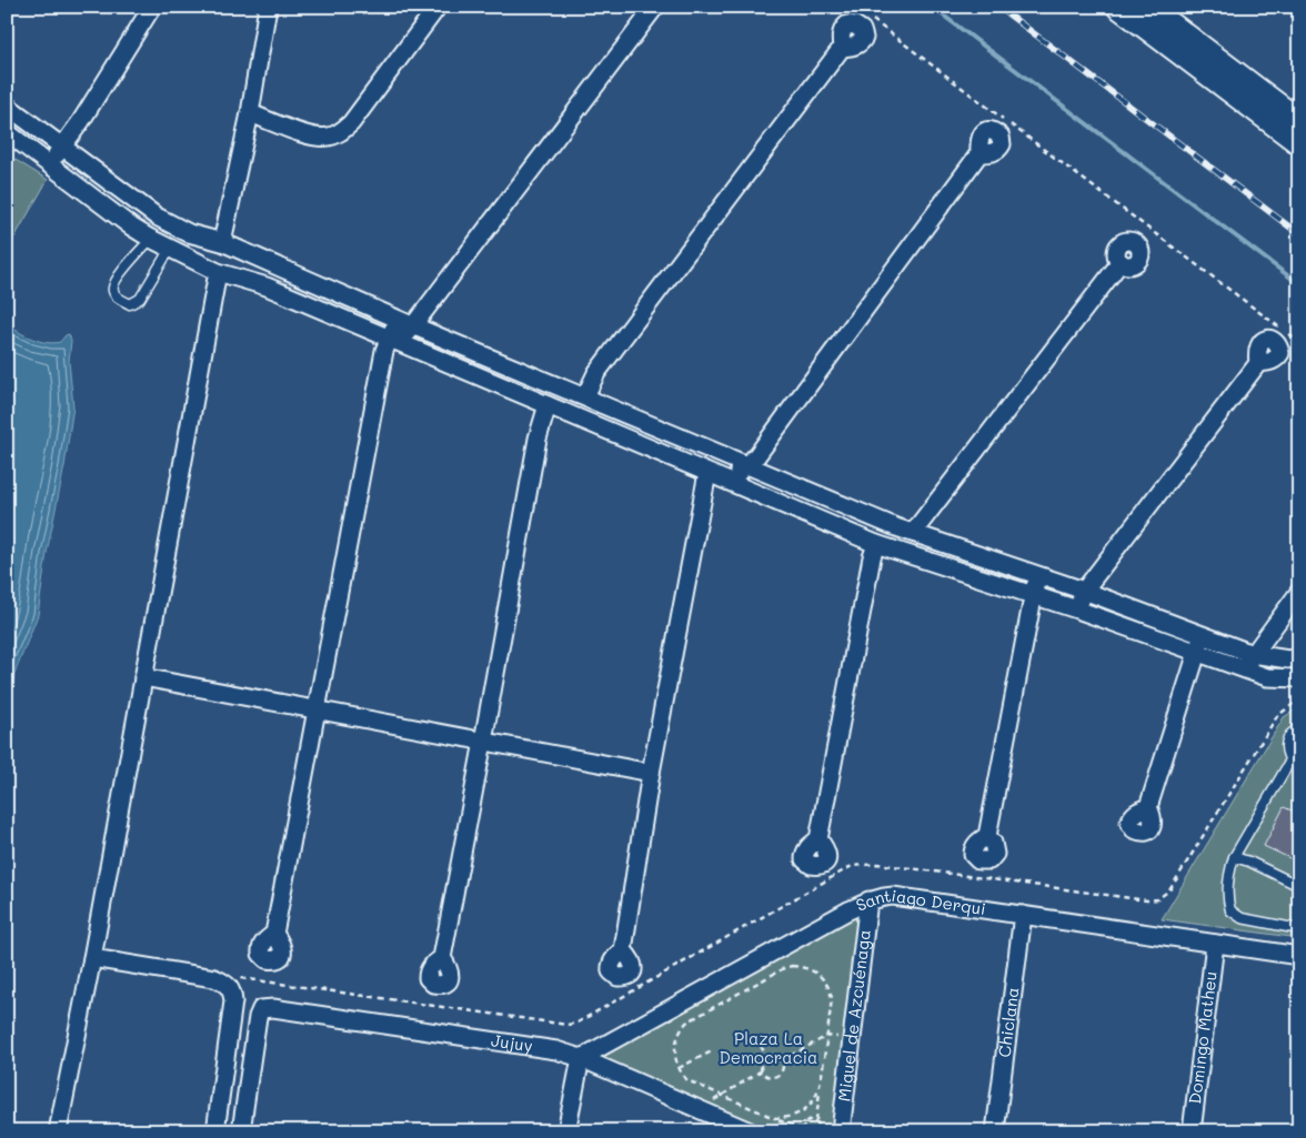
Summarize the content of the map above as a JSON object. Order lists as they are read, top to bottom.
{
  "streets": {
    "street": [
      "Santiago Derqui",
      "Miguel de Azcuénaga",
      "Chiclana",
      "Domingo Matheu",
      "Jujuy"
    ]
  },
  "crossings": [
    ["Santiago Derqui", "Miguel de Azcuénaga"],
    ["Santiago Derqui", "Chiclana"],
    ["Santiago Derqui", "Domingo Matheu"],
    ["Santiago Derqui", "Jujuy"]
  ],
  "parks": ["Plaza La Democracia"]
}
